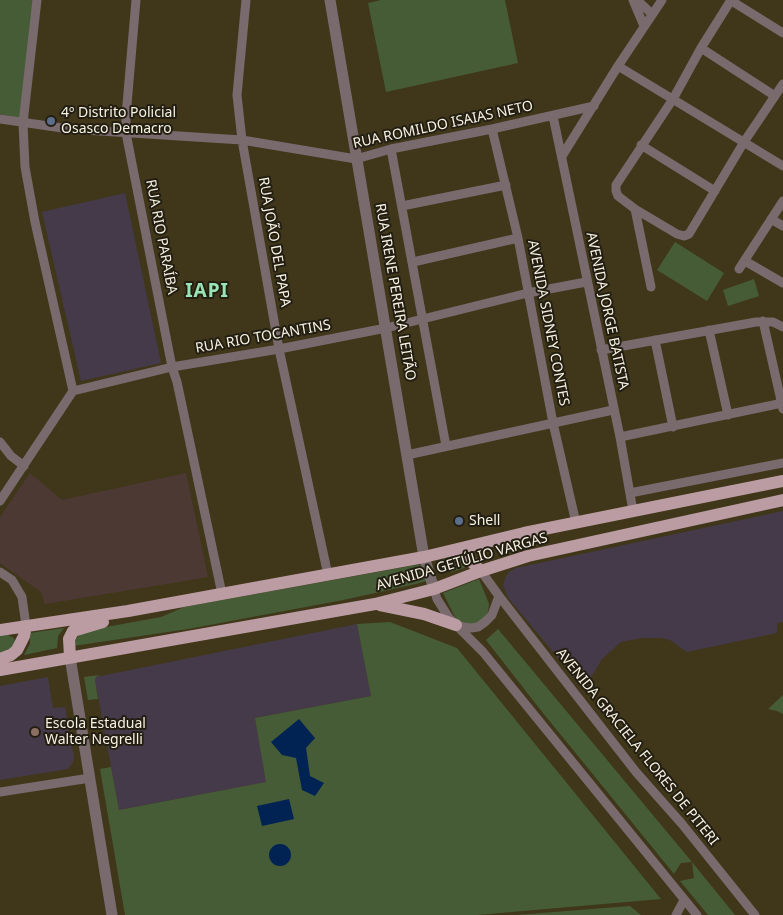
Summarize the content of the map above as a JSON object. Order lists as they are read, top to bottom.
{
  "streets": {
    "main road": ["AVENIDA GETÚLIO VARGAS"],
    "street": [
      "RUA ROMILDO ISAIAS NETO",
      "RUA RIO PARAÍBA",
      "RUA JOÃO DEL PAPA",
      "RUA IRENE PEREIRA LEITÃO",
      "AVENIDA JORGE BATISTA",
      "AVENIDA SIDNEY CONTES",
      "RUA RIO TOCANTINS",
      "AVENIDA GRACIELA FLORES DE PITERI"
    ]
  },
  "crossings": [
    ["RUA ROMILDO ISAIAS NETO", "RUA RIO PARAÍBA"],
    ["RUA ROMILDO ISAIAS NETO", "RUA JOÃO DEL PAPA"],
    ["RUA ROMILDO ISAIAS NETO", "RUA IRENE PEREIRA LEITÃO"],
    ["RUA ROMILDO ISAIAS NETO", "AVENIDA JORGE BATISTA"],
    ["RUA ROMILDO ISAIAS NETO", "AVENIDA SIDNEY CONTES"],
    ["RUA RIO PARAÍBA", "RUA RIO TOCANTINS"],
    ["RUA RIO PARAÍBA", "AVENIDA GETÚLIO VARGAS"],
    ["RUA JOÃO DEL PAPA", "RUA RIO TOCANTINS"],
    ["RUA JOÃO DEL PAPA", "AVENIDA GETÚLIO VARGAS"],
    ["RUA IRENE PEREIRA LEITÃO", "RUA RIO TOCANTINS"],
    ["RUA IRENE PEREIRA LEITÃO", "AVENIDA GETÚLIO VARGAS"],
    ["RUA IRENE PEREIRA LEITÃO", "AVENIDA GRACIELA FLORES DE PITERI"],
    ["AVENIDA JORGE BATISTA", "RUA RIO TOCANTINS"],
    ["AVENIDA JORGE BATISTA", "AVENIDA GETÚLIO VARGAS"],
    ["AVENIDA SIDNEY CONTES", "RUA RIO TOCANTINS"],
    ["AVENIDA SIDNEY CONTES", "AVENIDA GETÚLIO VARGAS"],
    ["AVENIDA GETÚLIO VARGAS", "AVENIDA GRACIELA FLORES DE PITERI"]
  ],
  "districts": ["IAPI"],
  "places": ["4º Distrito Policial Osasco Demacro", "Shell", "Escola Estadual Walter Negrelli"]
}
